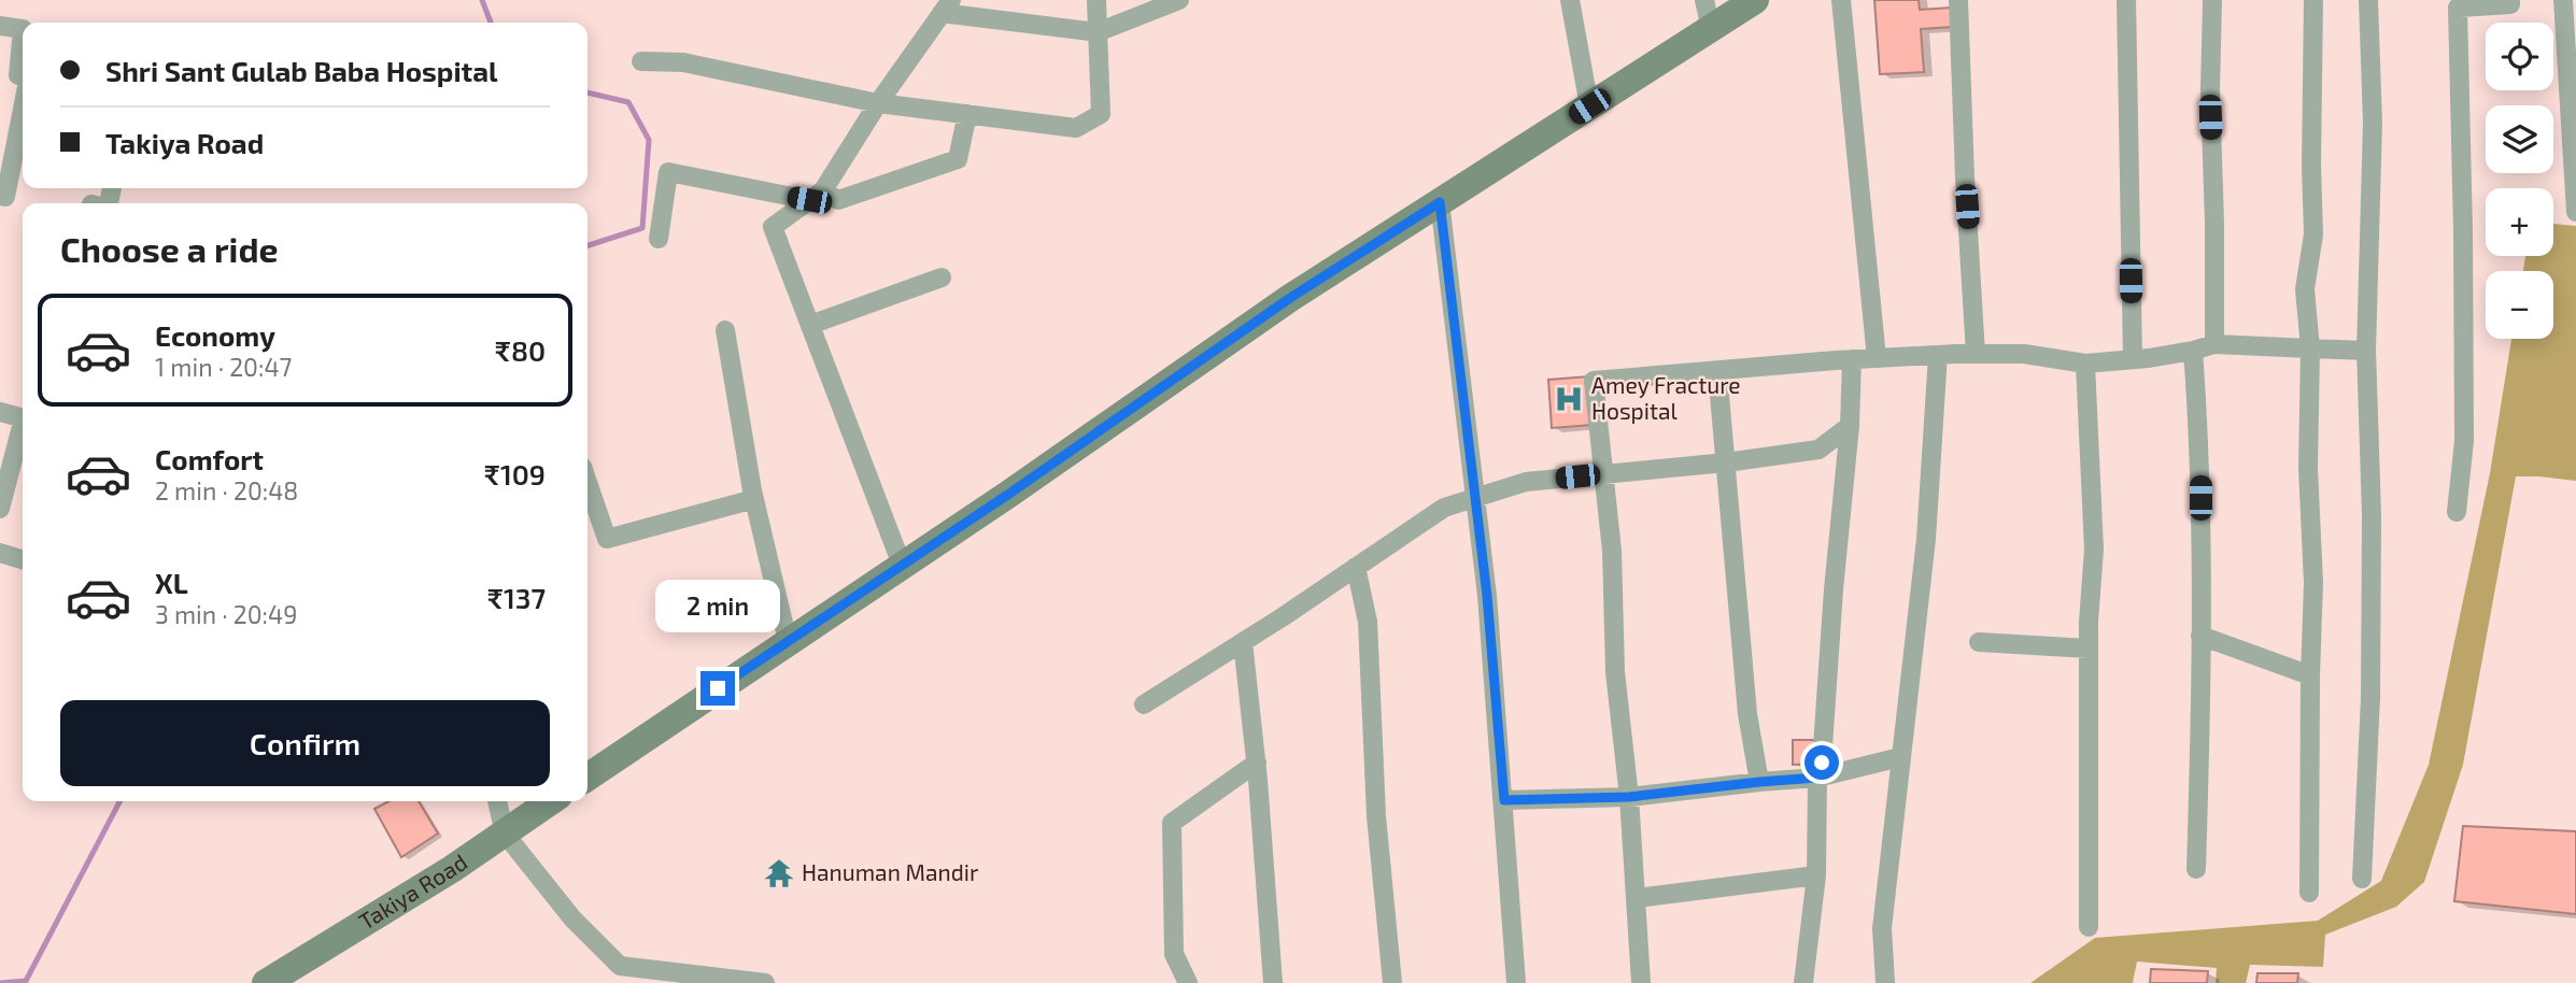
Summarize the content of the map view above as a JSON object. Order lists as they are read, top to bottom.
{
  "streets": {
    "main road": ["Takiya Road"]
  },
  "places": {
    "hospital": ["Amey Fracture Hospital"],
    "temple": ["Hanuman Mandir"]
  },
  "page": {
    "map_buttons": ["+", "−"],
    "banner": ["Shri Sant Gulab Baba Hospital", "Takiya Road"],
    "heading": "Choose a ride",
    "list": [
      {
        "name": "Economy",
        "note": "1 min · 20:47",
        "value": "₹80"
      },
      {
        "name": "Comfort",
        "note": "2 min · 20:48",
        "value": "₹109"
      },
      {
        "name": "XL",
        "note": "3 min · 20:49",
        "value": "₹137"
      }
    ],
    "bubble": "2 min",
    "buttons": "Confirm"
  }
}
